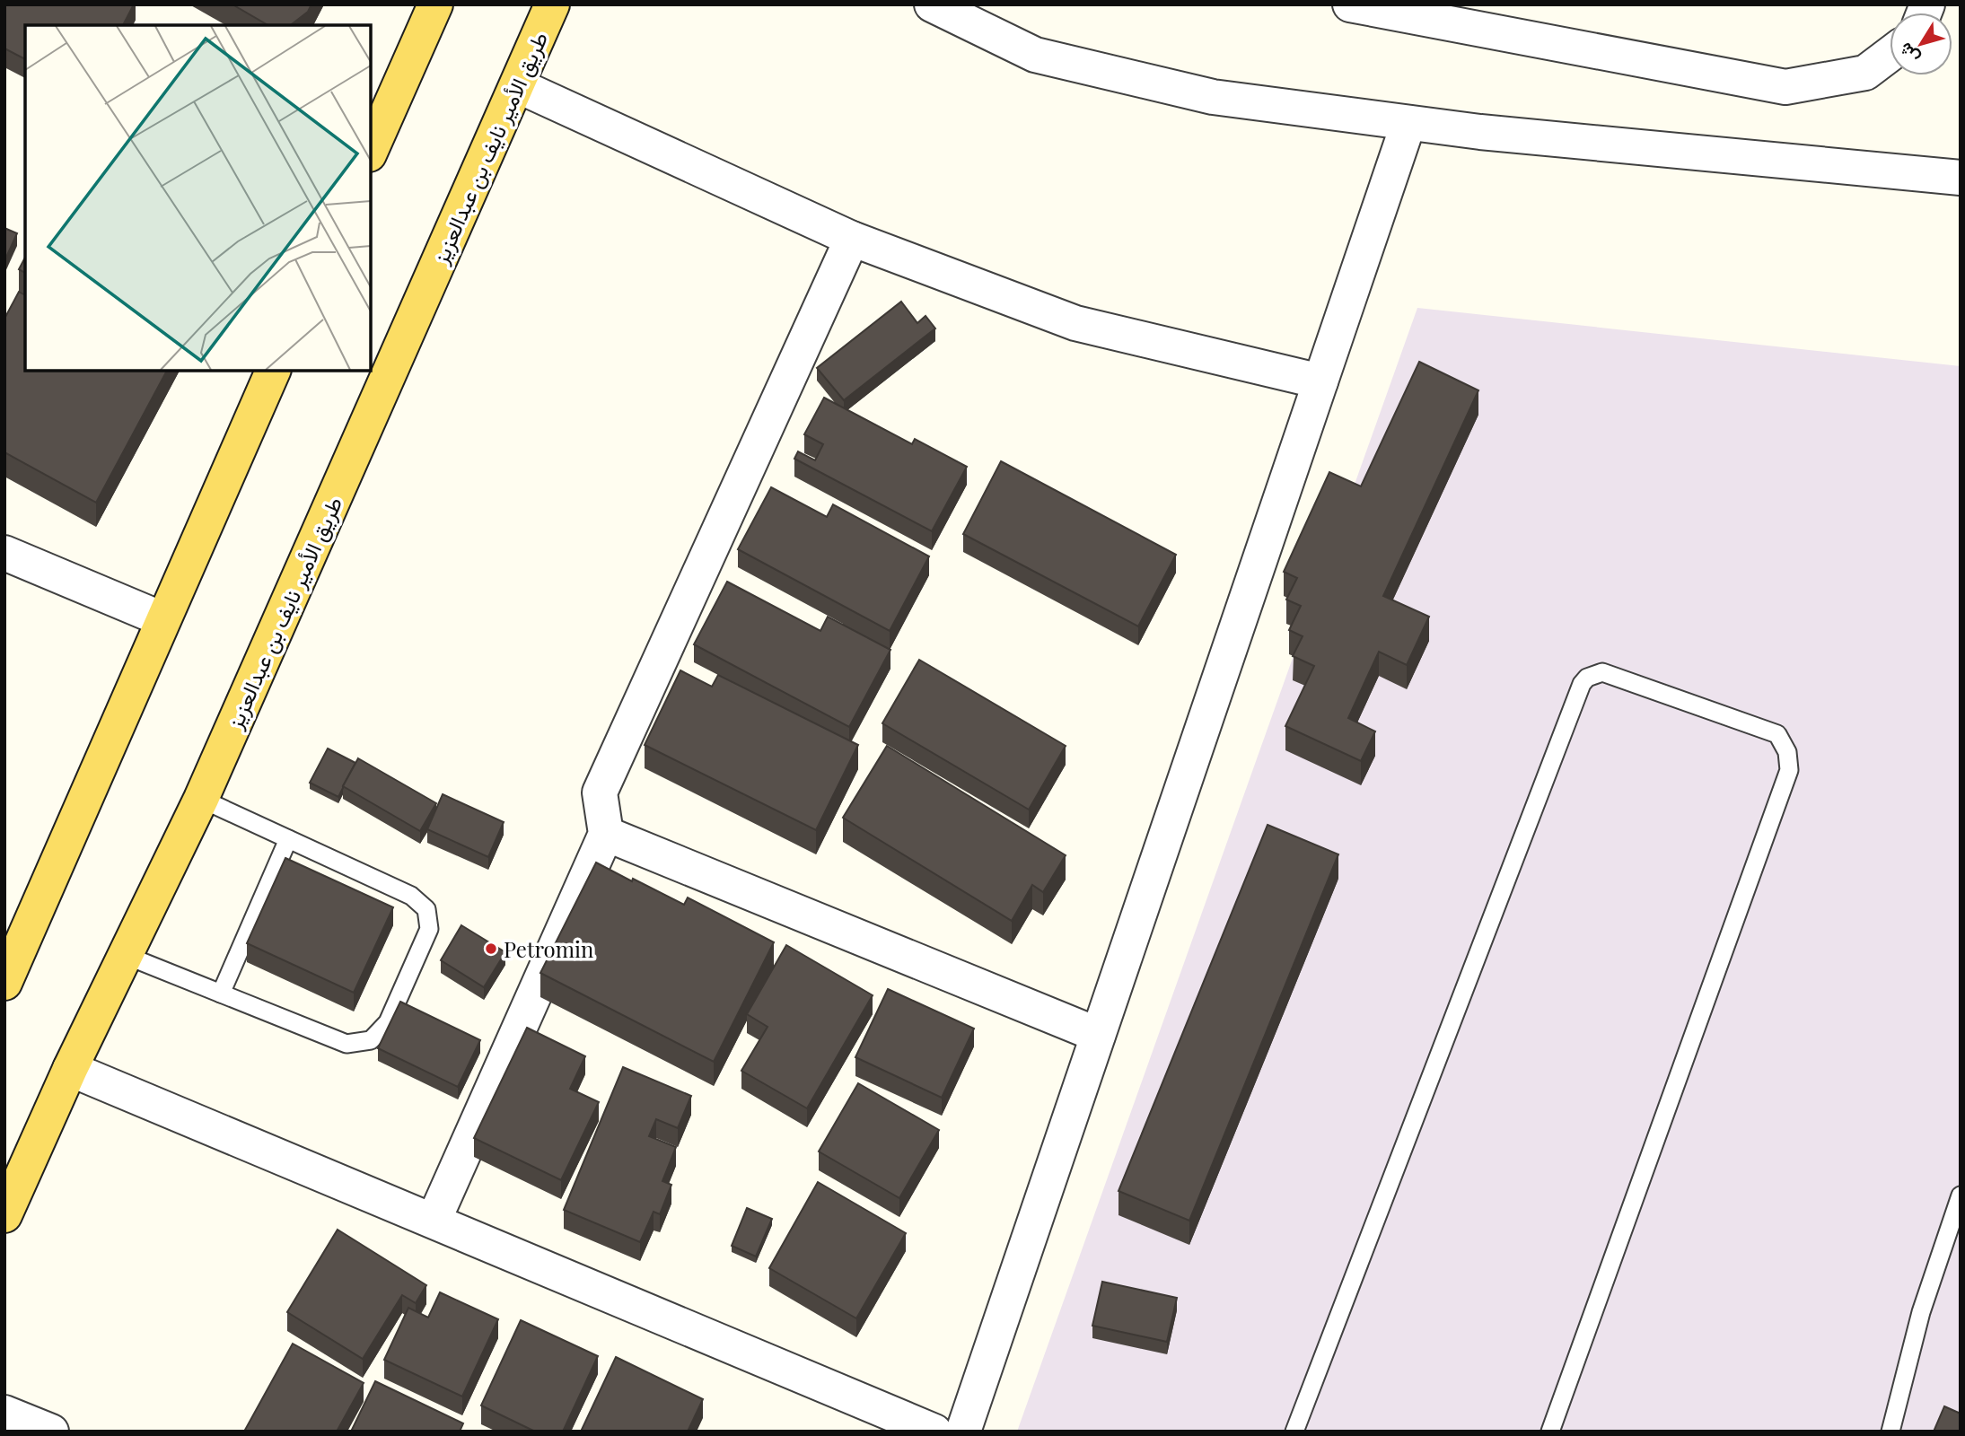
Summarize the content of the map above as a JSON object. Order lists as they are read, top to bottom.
{
  "streets": {
    "main road": ["طريق الأمير نايف بن عبدالعزيز"]
  },
  "places": ["Petromin"],
  "north": "bottom left"
}
